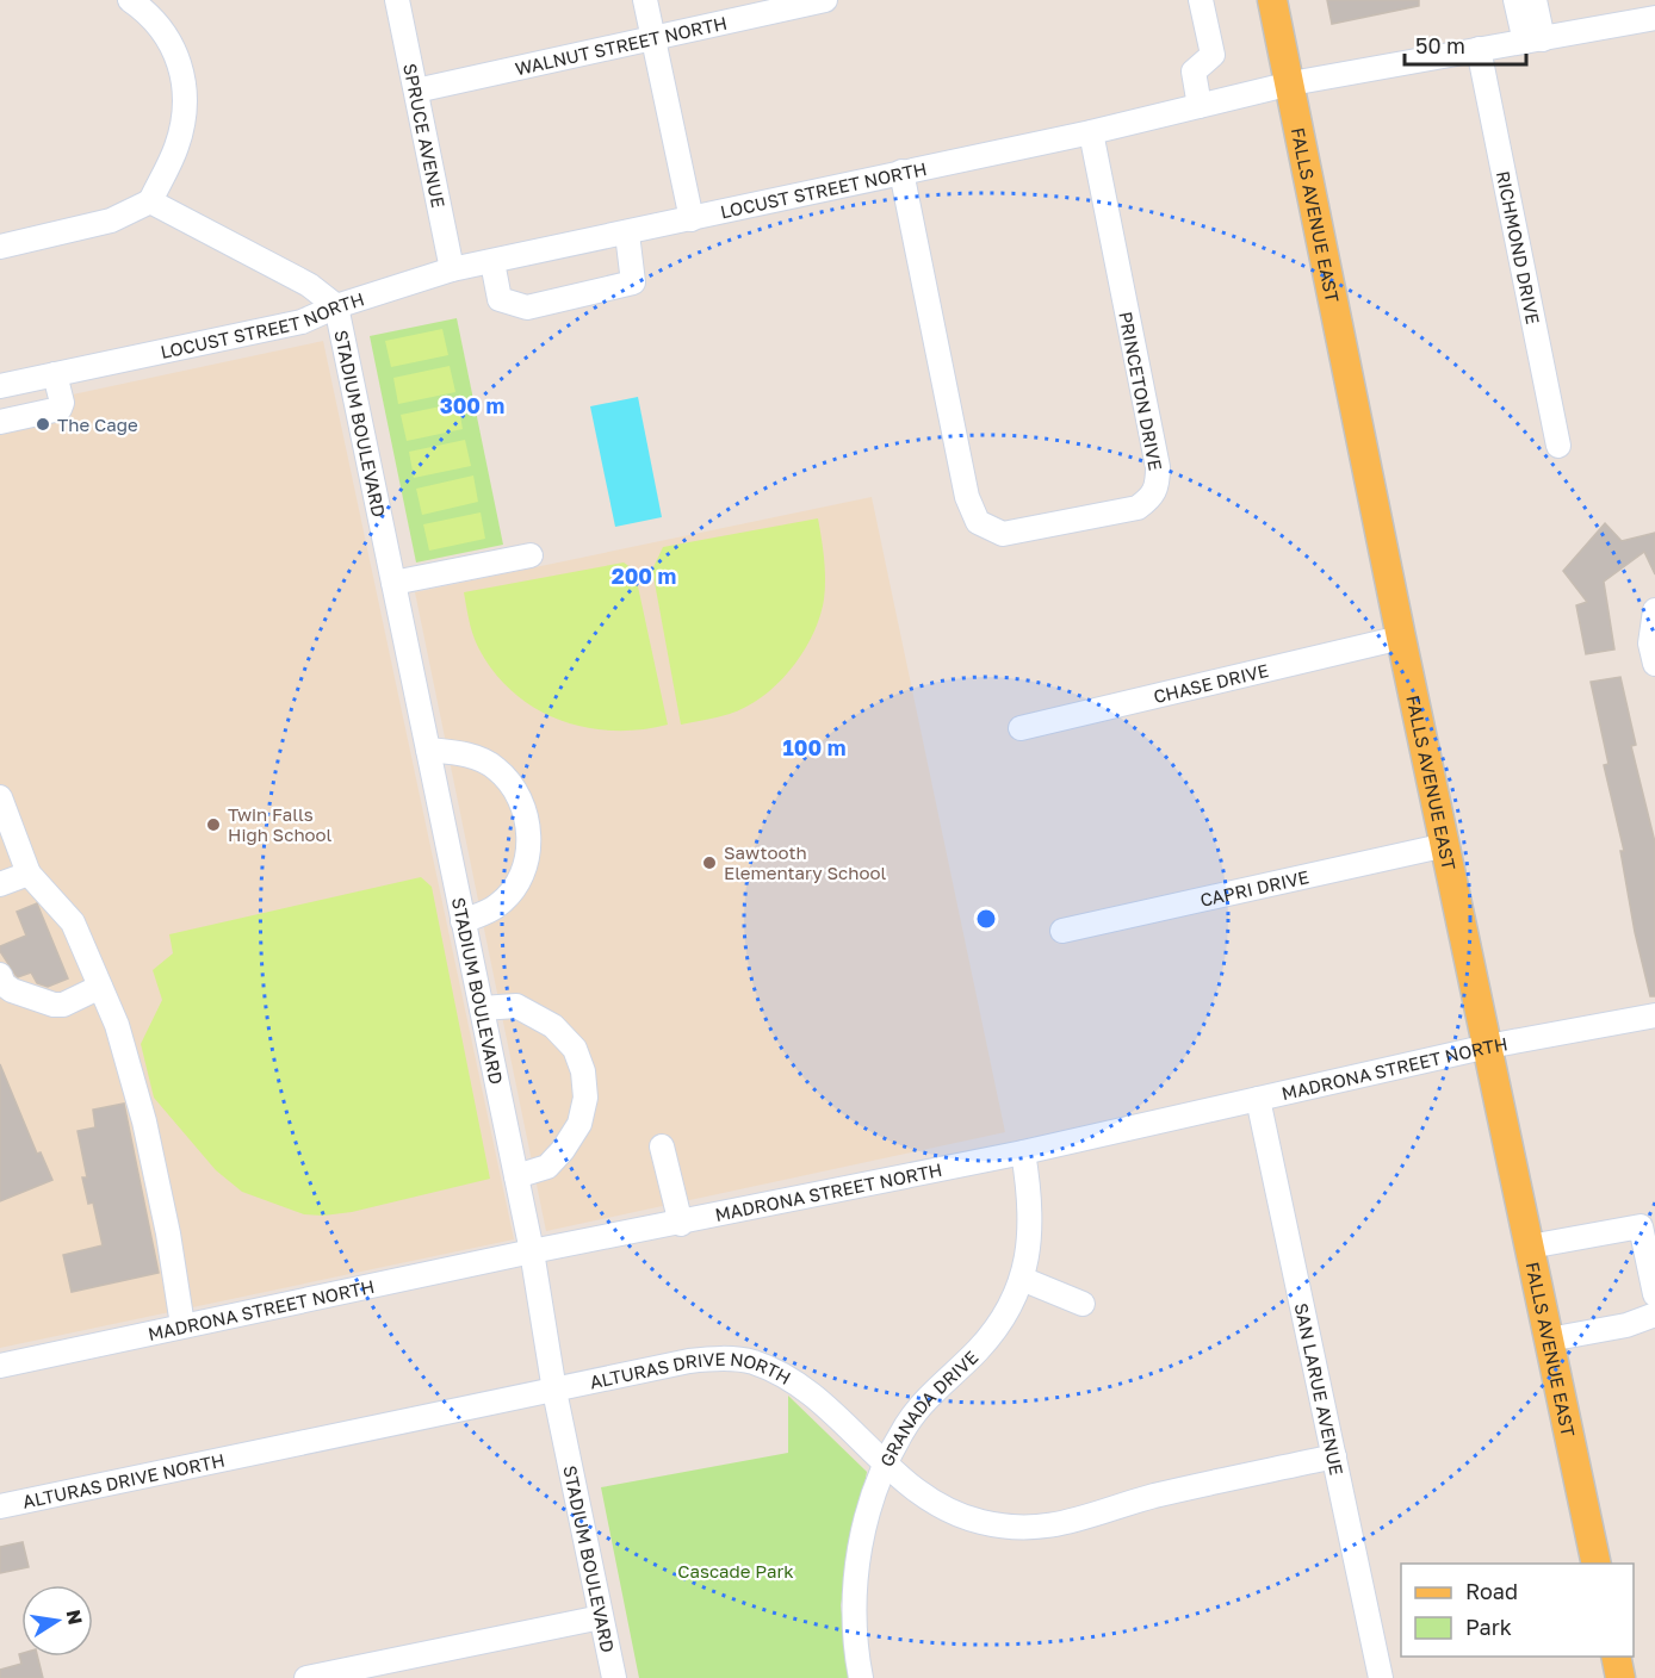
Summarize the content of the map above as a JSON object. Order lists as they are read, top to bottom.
{
  "streets": {
    "main road": ["FALLS AVENUE EAST"],
    "street": [
      "WALNUT STREET NORTH",
      "SPRUCE AVENUE",
      "LOCUST STREET NORTH",
      "RICHMOND DRIVE",
      "PRINCETON DRIVE",
      "STADIUM BOULEVARD",
      "CHASE DRIVE",
      "CAPRI DRIVE",
      "MADRONA STREET NORTH",
      "ALTURAS DRIVE NORTH",
      "SAN LARUE AVENUE",
      "GRANADA DRIVE"
    ]
  },
  "crossings": [
    ["WALNUT STREET NORTH", "SPRUCE AVENUE"],
    ["SPRUCE AVENUE", "LOCUST STREET NORTH"],
    ["LOCUST STREET NORTH", "FALLS AVENUE EAST"],
    ["LOCUST STREET NORTH", "RICHMOND DRIVE"],
    ["LOCUST STREET NORTH", "PRINCETON DRIVE"],
    ["LOCUST STREET NORTH", "STADIUM BOULEVARD"],
    ["FALLS AVENUE EAST", "CHASE DRIVE"],
    ["FALLS AVENUE EAST", "CAPRI DRIVE"],
    ["FALLS AVENUE EAST", "MADRONA STREET NORTH"],
    ["STADIUM BOULEVARD", "MADRONA STREET NORTH"],
    ["STADIUM BOULEVARD", "ALTURAS DRIVE NORTH"],
    ["MADRONA STREET NORTH", "SAN LARUE AVENUE"],
    ["MADRONA STREET NORTH", "GRANADA DRIVE"],
    ["ALTURAS DRIVE NORTH", "SAN LARUE AVENUE"],
    ["ALTURAS DRIVE NORTH", "GRANADA DRIVE"]
  ],
  "parks": ["Cascade Park"],
  "places": ["The Cage", "Twin Falls High School", "Sawtooth Elementary School"],
  "legend": ["Road", "Park"],
  "scale_bar": "50 m",
  "north": "right",
  "rings": ["300 m", "200 m", "100 m"]
}
